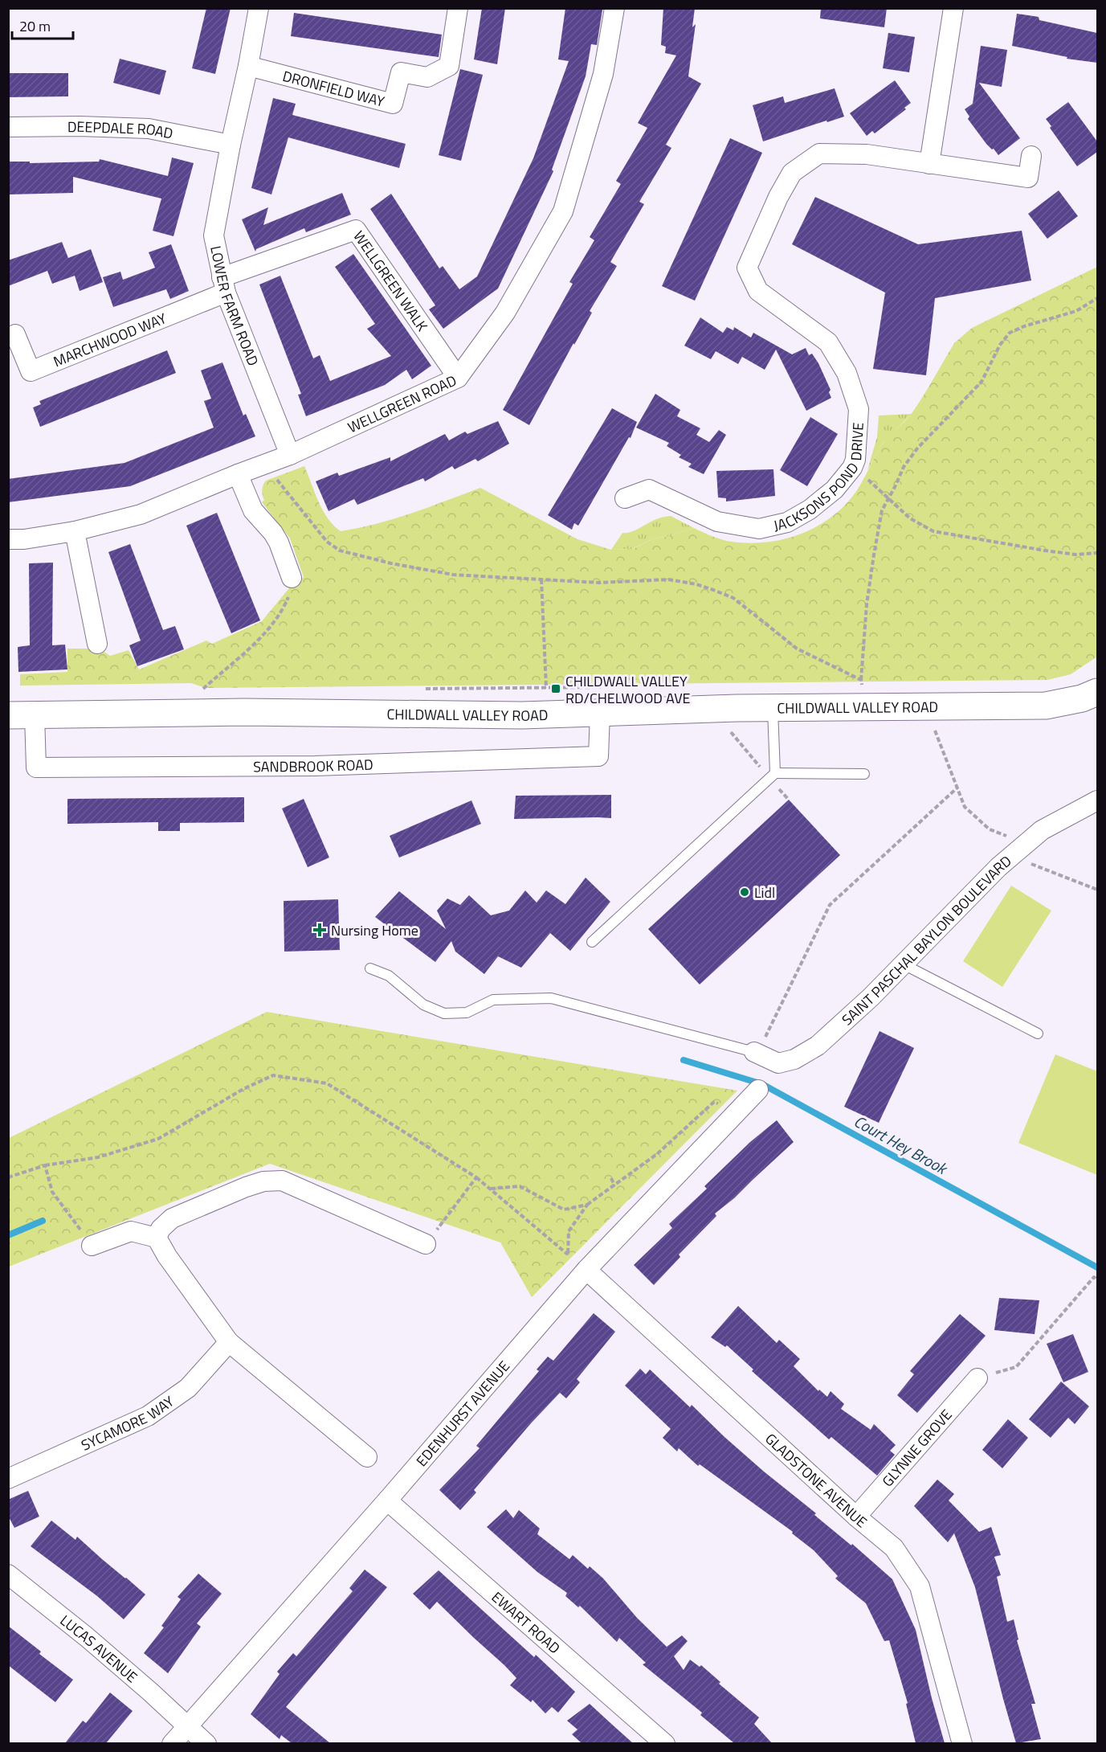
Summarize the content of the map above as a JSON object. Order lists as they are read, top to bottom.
{
  "streets": {
    "main road": ["CHILDWALL VALLEY ROAD"],
    "street": [
      "DRONFIELD WAY",
      "DEEPDALE ROAD",
      "WELLGREEN WALK",
      "LOWER FARM ROAD",
      "MARCHWOOD WAY",
      "WELLGREEN ROAD",
      "JACKSONS POND DRIVE",
      "SANDBROOK ROAD",
      "SAINT PASCHAL BAYLON BOULEVARD",
      "EDENHURST AVENUE",
      "SYCAMORE WAY",
      "GLYNNE GROVE",
      "GLADSTONE AVENUE",
      "EWART ROAD",
      "LUCAS AVENUE"
    ]
  },
  "crossings": [
    ["DRONFIELD WAY", "LOWER FARM ROAD"],
    ["DEEPDALE ROAD", "LOWER FARM ROAD"],
    ["WELLGREEN WALK", "LOWER FARM ROAD"],
    ["WELLGREEN WALK", "MARCHWOOD WAY"],
    ["WELLGREEN WALK", "WELLGREEN ROAD"],
    ["LOWER FARM ROAD", "MARCHWOOD WAY"],
    ["LOWER FARM ROAD", "WELLGREEN ROAD"],
    ["CHILDWALL VALLEY ROAD", "SANDBROOK ROAD"],
    ["EDENHURST AVENUE", "GLADSTONE AVENUE"],
    ["EDENHURST AVENUE", "EWART ROAD"],
    ["EDENHURST AVENUE", "LUCAS AVENUE"],
    ["GLYNNE GROVE", "GLADSTONE AVENUE"]
  ],
  "water": ["Court Hey Brook"],
  "places": {
    "transit": ["CHILDWALL VALLEY RD/CHELWOOD AVE"],
    "other": ["Lidl"],
    "health": ["Nursing Home"]
  },
  "scale_bar": "20 m"
}
